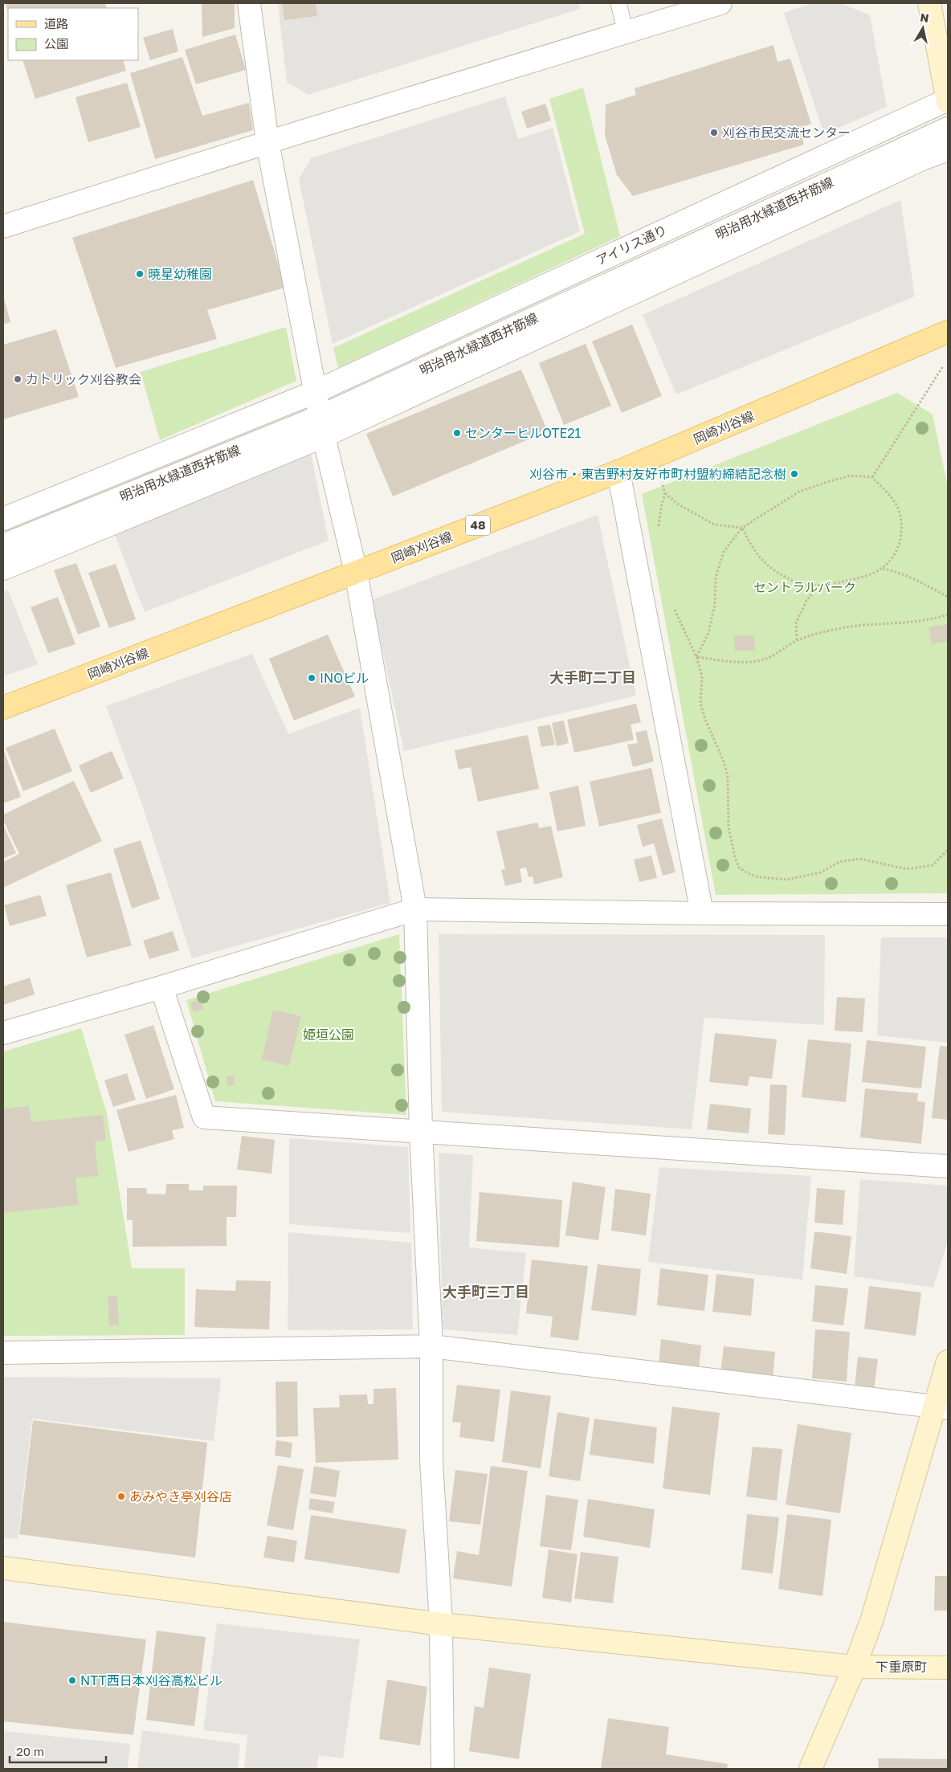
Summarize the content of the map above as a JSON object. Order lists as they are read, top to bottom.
{
  "streets": {
    "main road": ["岡崎刈谷線", "48"],
    "street": ["明治用水緑道西井筋線", "アイリス通り", "下重原町"]
  },
  "districts": ["大手町二丁目", "大手町三丁目"],
  "parks": ["セントラルパーク", "姫垣公園"],
  "places": [
    "刈谷市民交流センター",
    "暁星幼稚園",
    "カトリック刈谷教会",
    "センターヒルOTE21",
    "刈谷市・東吉野村友好市町村盟約締結記念樹",
    "INOビル",
    "あみやき亭刈谷店",
    "NTT西日本刈谷高松ビル"
  ],
  "legend": ["道路", "公園"],
  "scale_bar": "20 m",
  "north": "top"
}
